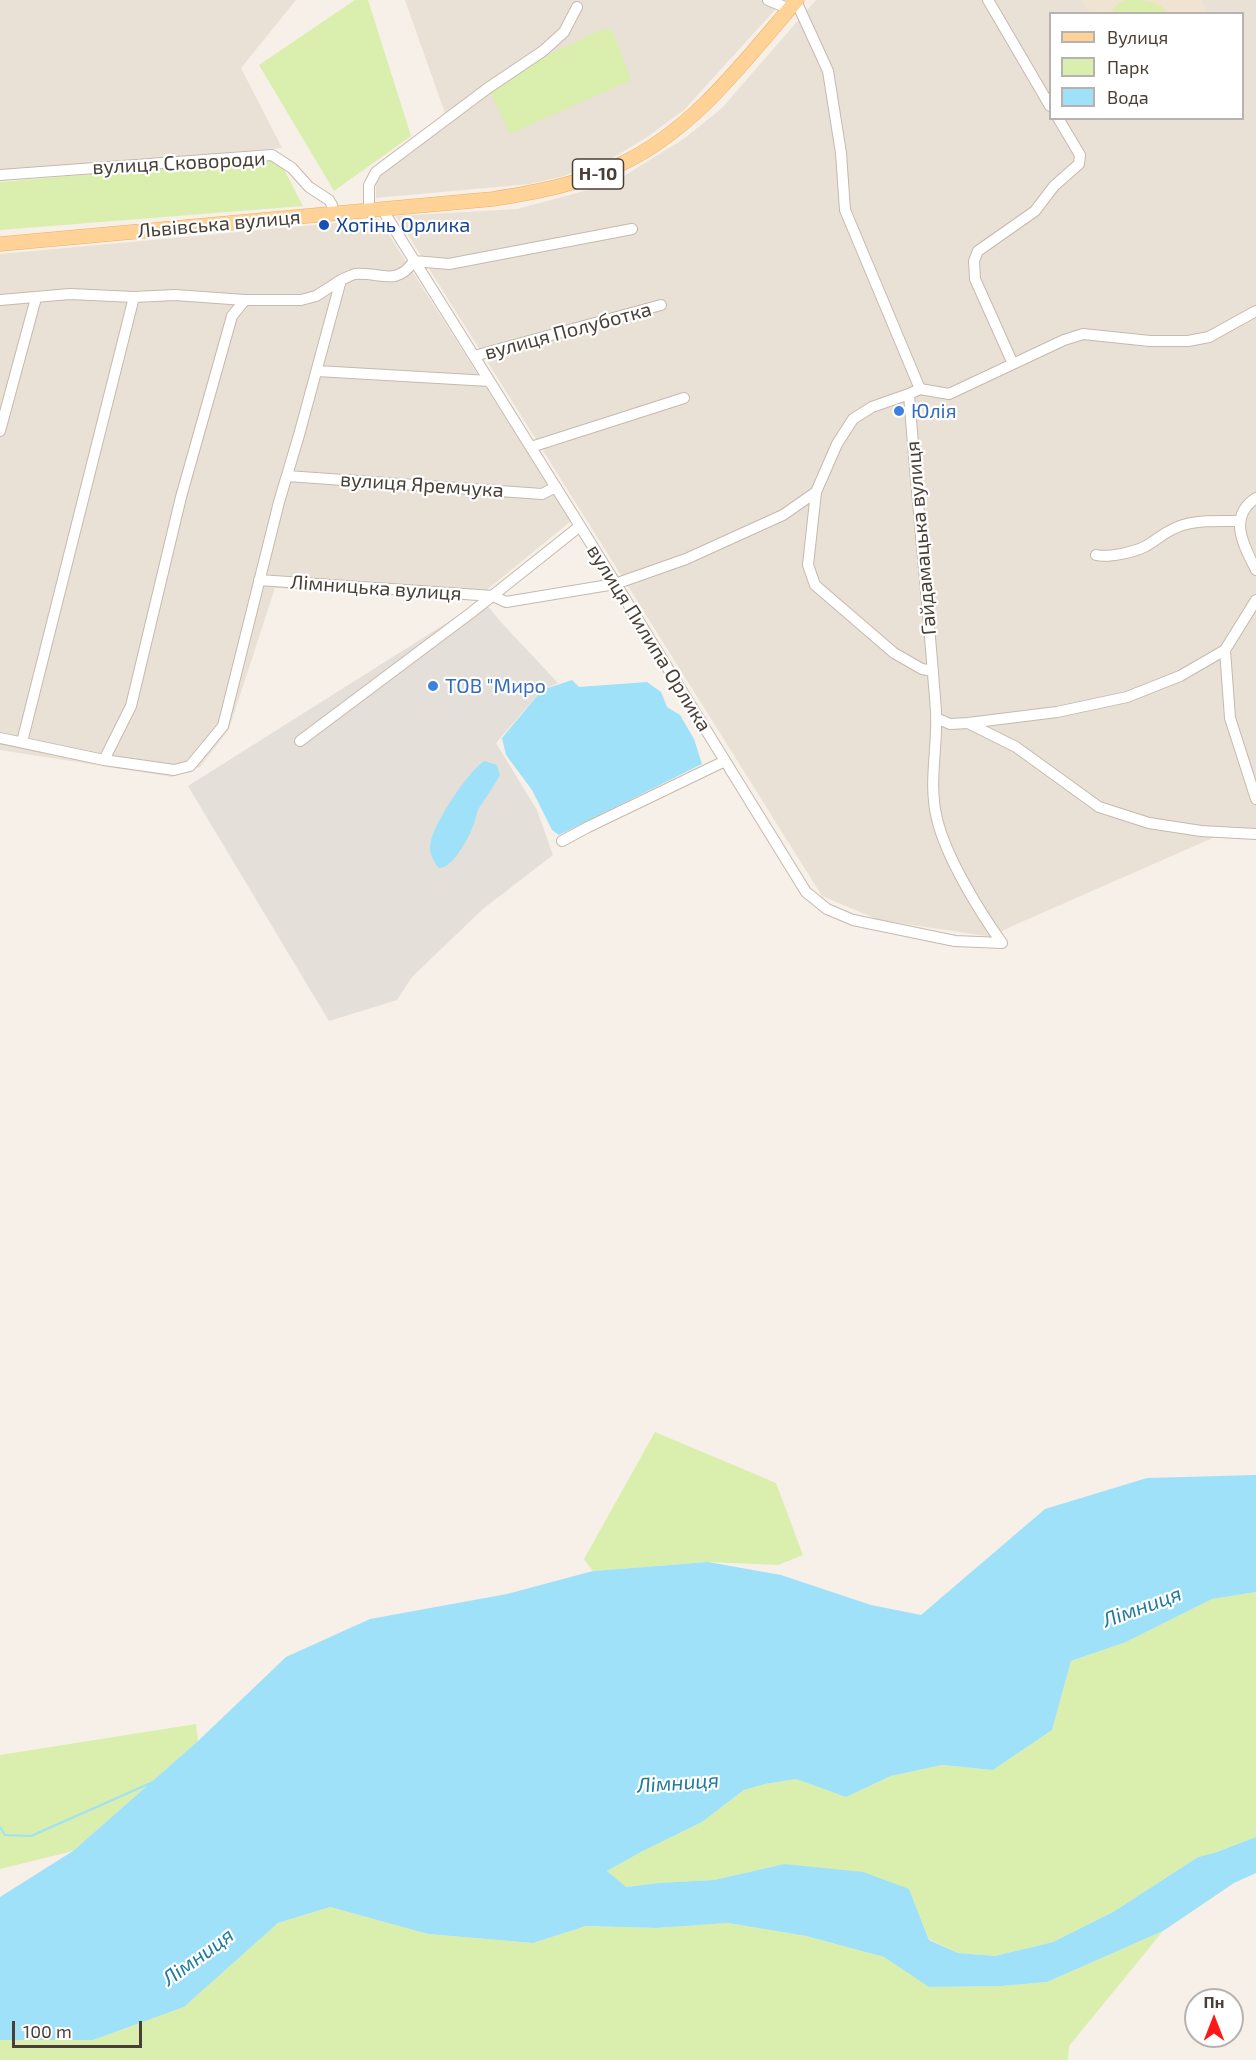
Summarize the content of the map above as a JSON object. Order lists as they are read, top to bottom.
{
  "streets": {
    "main road": ["Н-10", "Львівська вулиця"],
    "street": [
      "вулиця Сковороди",
      "вулиця Полуботка",
      "вулиця Яремчука",
      "Гайдамацька вулиця",
      "Лімницька вулиця",
      "вулиця Пилипа Орлика"
    ]
  },
  "crossings": [
    ["вулиця Сковороди", "Львівська вулиця"],
    ["Львівська вулиця", "вулиця Пилипа Орлика"],
    ["вулиця Полуботка", "вулиця Пилипа Орлика"],
    ["вулиця Яремчука", "вулиця Пилипа Орлика"],
    ["Гайдамацька вулиця", "вулиця Пилипа Орлика"],
    ["Лімницька вулиця", "вулиця Пилипа Орлика"]
  ],
  "water": ["Лімниця"],
  "places": ["Хотінь Орлика", "Юлія", "ТОВ \"Миро"],
  "legend": ["Вулиця", "Парк", "Вода"],
  "scale_bar": "100 m",
  "north": "top"
}
